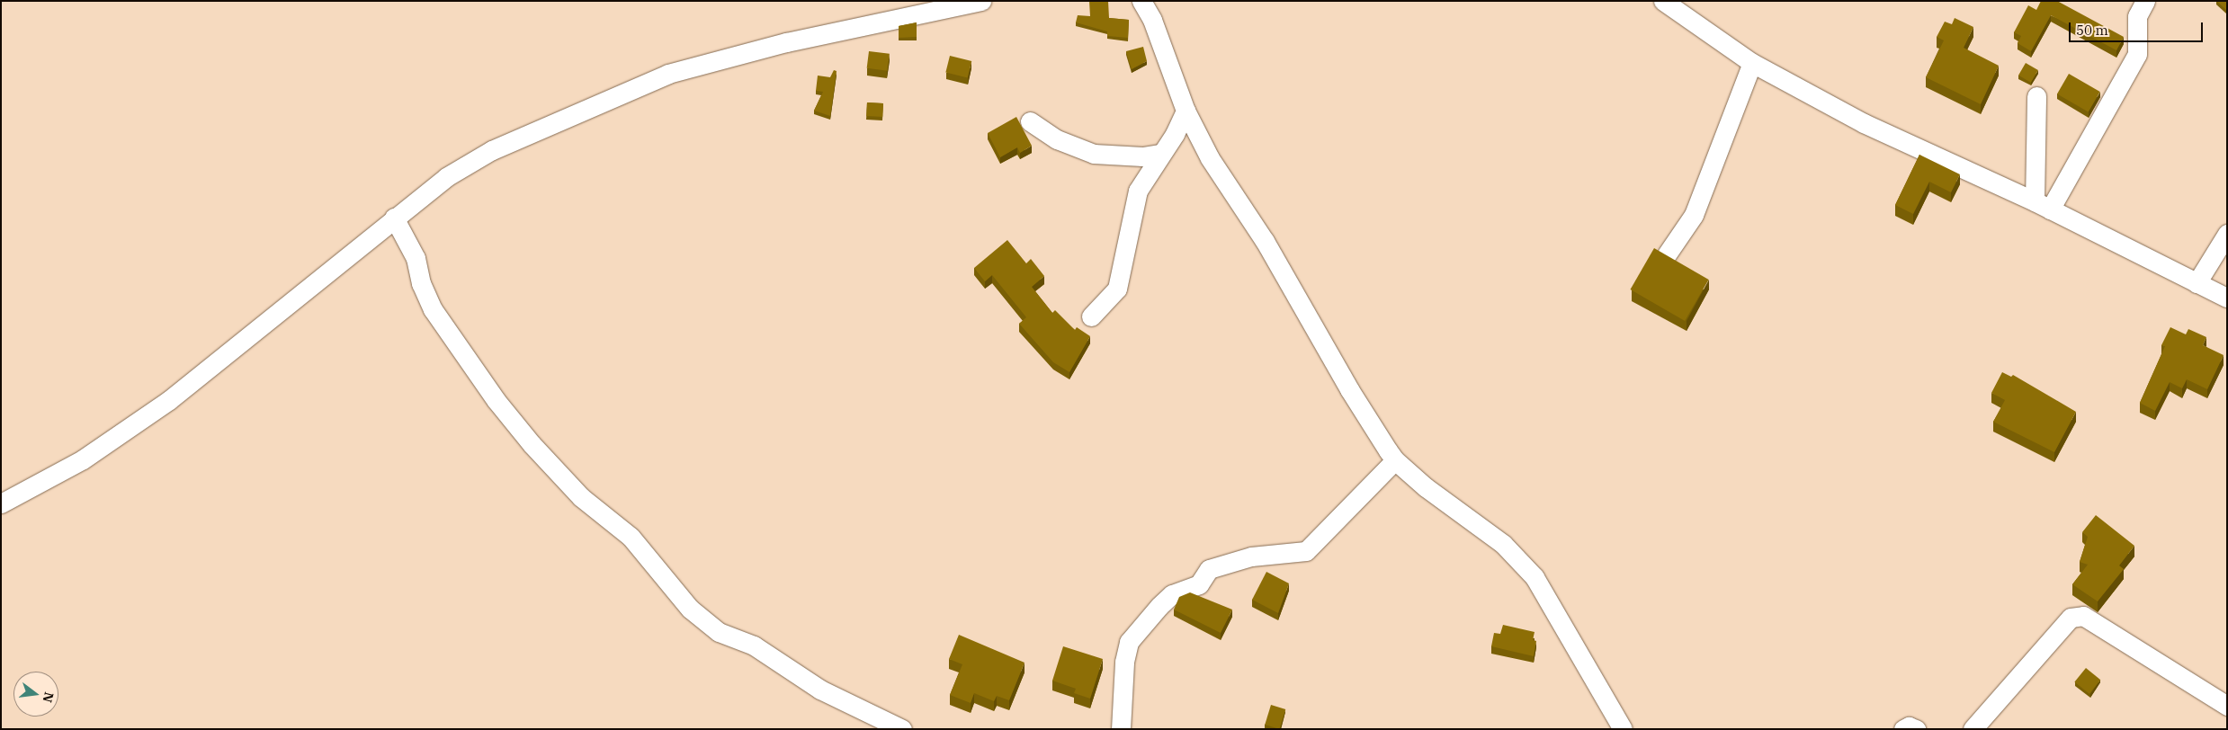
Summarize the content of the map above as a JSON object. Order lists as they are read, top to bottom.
{
  "scale_bar": "50 m",
  "north": "right"
}
